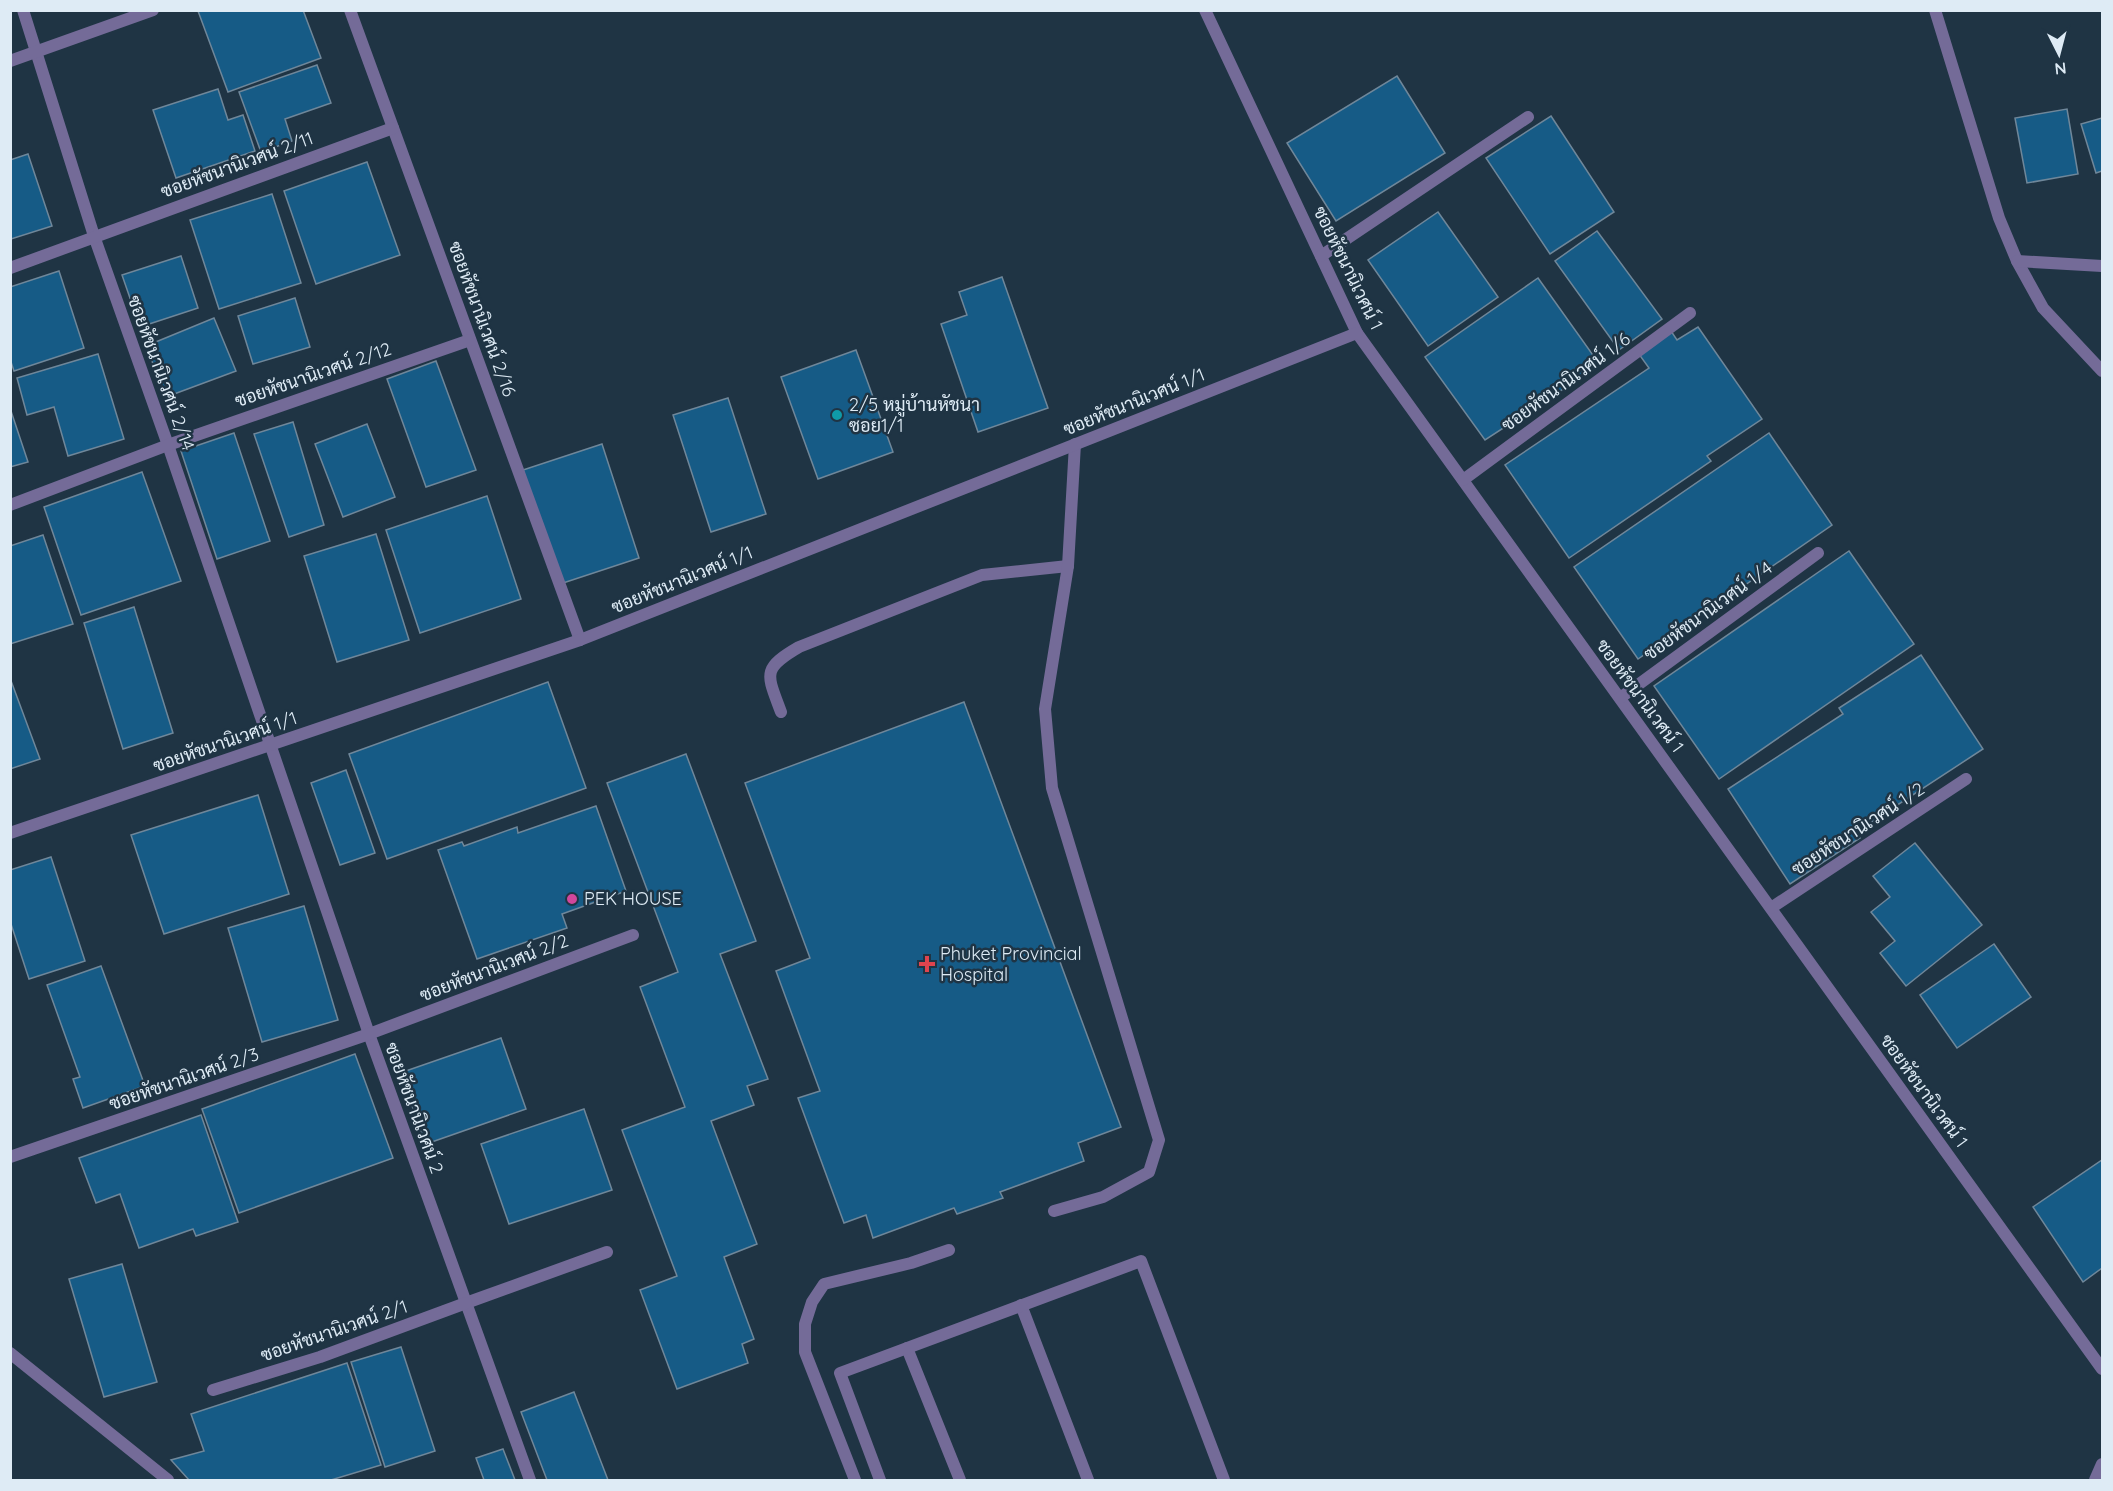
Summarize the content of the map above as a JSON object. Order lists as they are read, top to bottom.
{
  "streets": {
    "street": [
      "ซอยหัชนานิเวศน์ 2/11",
      "ซอยหัชนานิเวศน์ 1",
      "ซอยหัชนานิเวศน์ 2/16",
      "ซอยหัชนานิเวศน์ 2/14",
      "ซอยหัชนานิเวศน์ 2/12",
      "ซอยหัชนานิเวศน์ 1/6",
      "ซอยหัชนานิเวศน์ 1/1",
      "ซอยหัชนานิเวศน์ 1/4",
      "ซอยหัชนานิเวศน์ 1/2",
      "ซอยหัชนานิเวศน์ 2/2",
      "ซอยหัชนานิเวศน์ 2/3",
      "ซอยหัชนานิเวศน์ 2",
      "ซอยหัชนานิเวศน์ 2/1"
    ]
  },
  "crossings": [
    ["ซอยหัชนานิเวศน์ 2/11", "ซอยหัชนานิเวศน์ 2/16"],
    ["ซอยหัชนานิเวศน์ 2/11", "ซอยหัชนานิเวศน์ 2/14"],
    ["ซอยหัชนานิเวศน์ 1", "ซอยหัชนานิเวศน์ 1/6"],
    ["ซอยหัชนานิเวศน์ 1", "ซอยหัชนานิเวศน์ 1/1"],
    ["ซอยหัชนานิเวศน์ 1", "ซอยหัชนานิเวศน์ 1/4"],
    ["ซอยหัชนานิเวศน์ 1", "ซอยหัชนานิเวศน์ 1/2"],
    ["ซอยหัชนานิเวศน์ 2/16", "ซอยหัชนานิเวศน์ 2/12"],
    ["ซอยหัชนานิเวศน์ 2/16", "ซอยหัชนานิเวศน์ 1/1"],
    ["ซอยหัชนานิเวศน์ 2/14", "ซอยหัชนานิเวศน์ 2/12"],
    ["ซอยหัชนานิเวศน์ 2/14", "ซอยหัชนานิเวศน์ 1/1"],
    ["ซอยหัชนานิเวศน์ 2/14", "ซอยหัชนานิเวศน์ 2"],
    ["ซอยหัชนานิเวศน์ 1/1", "ซอยหัชนานิเวศน์ 2"],
    ["ซอยหัชนานิเวศน์ 2/2", "ซอยหัชนานิเวศน์ 2/3"],
    ["ซอยหัชนานิเวศน์ 2/2", "ซอยหัชนานิเวศน์ 2"],
    ["ซอยหัชนานิเวศน์ 2/3", "ซอยหัชนานิเวศน์ 2"],
    ["ซอยหัชนานิเวศน์ 2", "ซอยหัชนานิเวศน์ 2/1"]
  ],
  "places": {
    "other": ["2/5 หมู่บ้านหัชนา ซอย1/1", "PEK HOUSE"],
    "health": ["Phuket Provincial Hospital"]
  },
  "north": "bottom"
}
